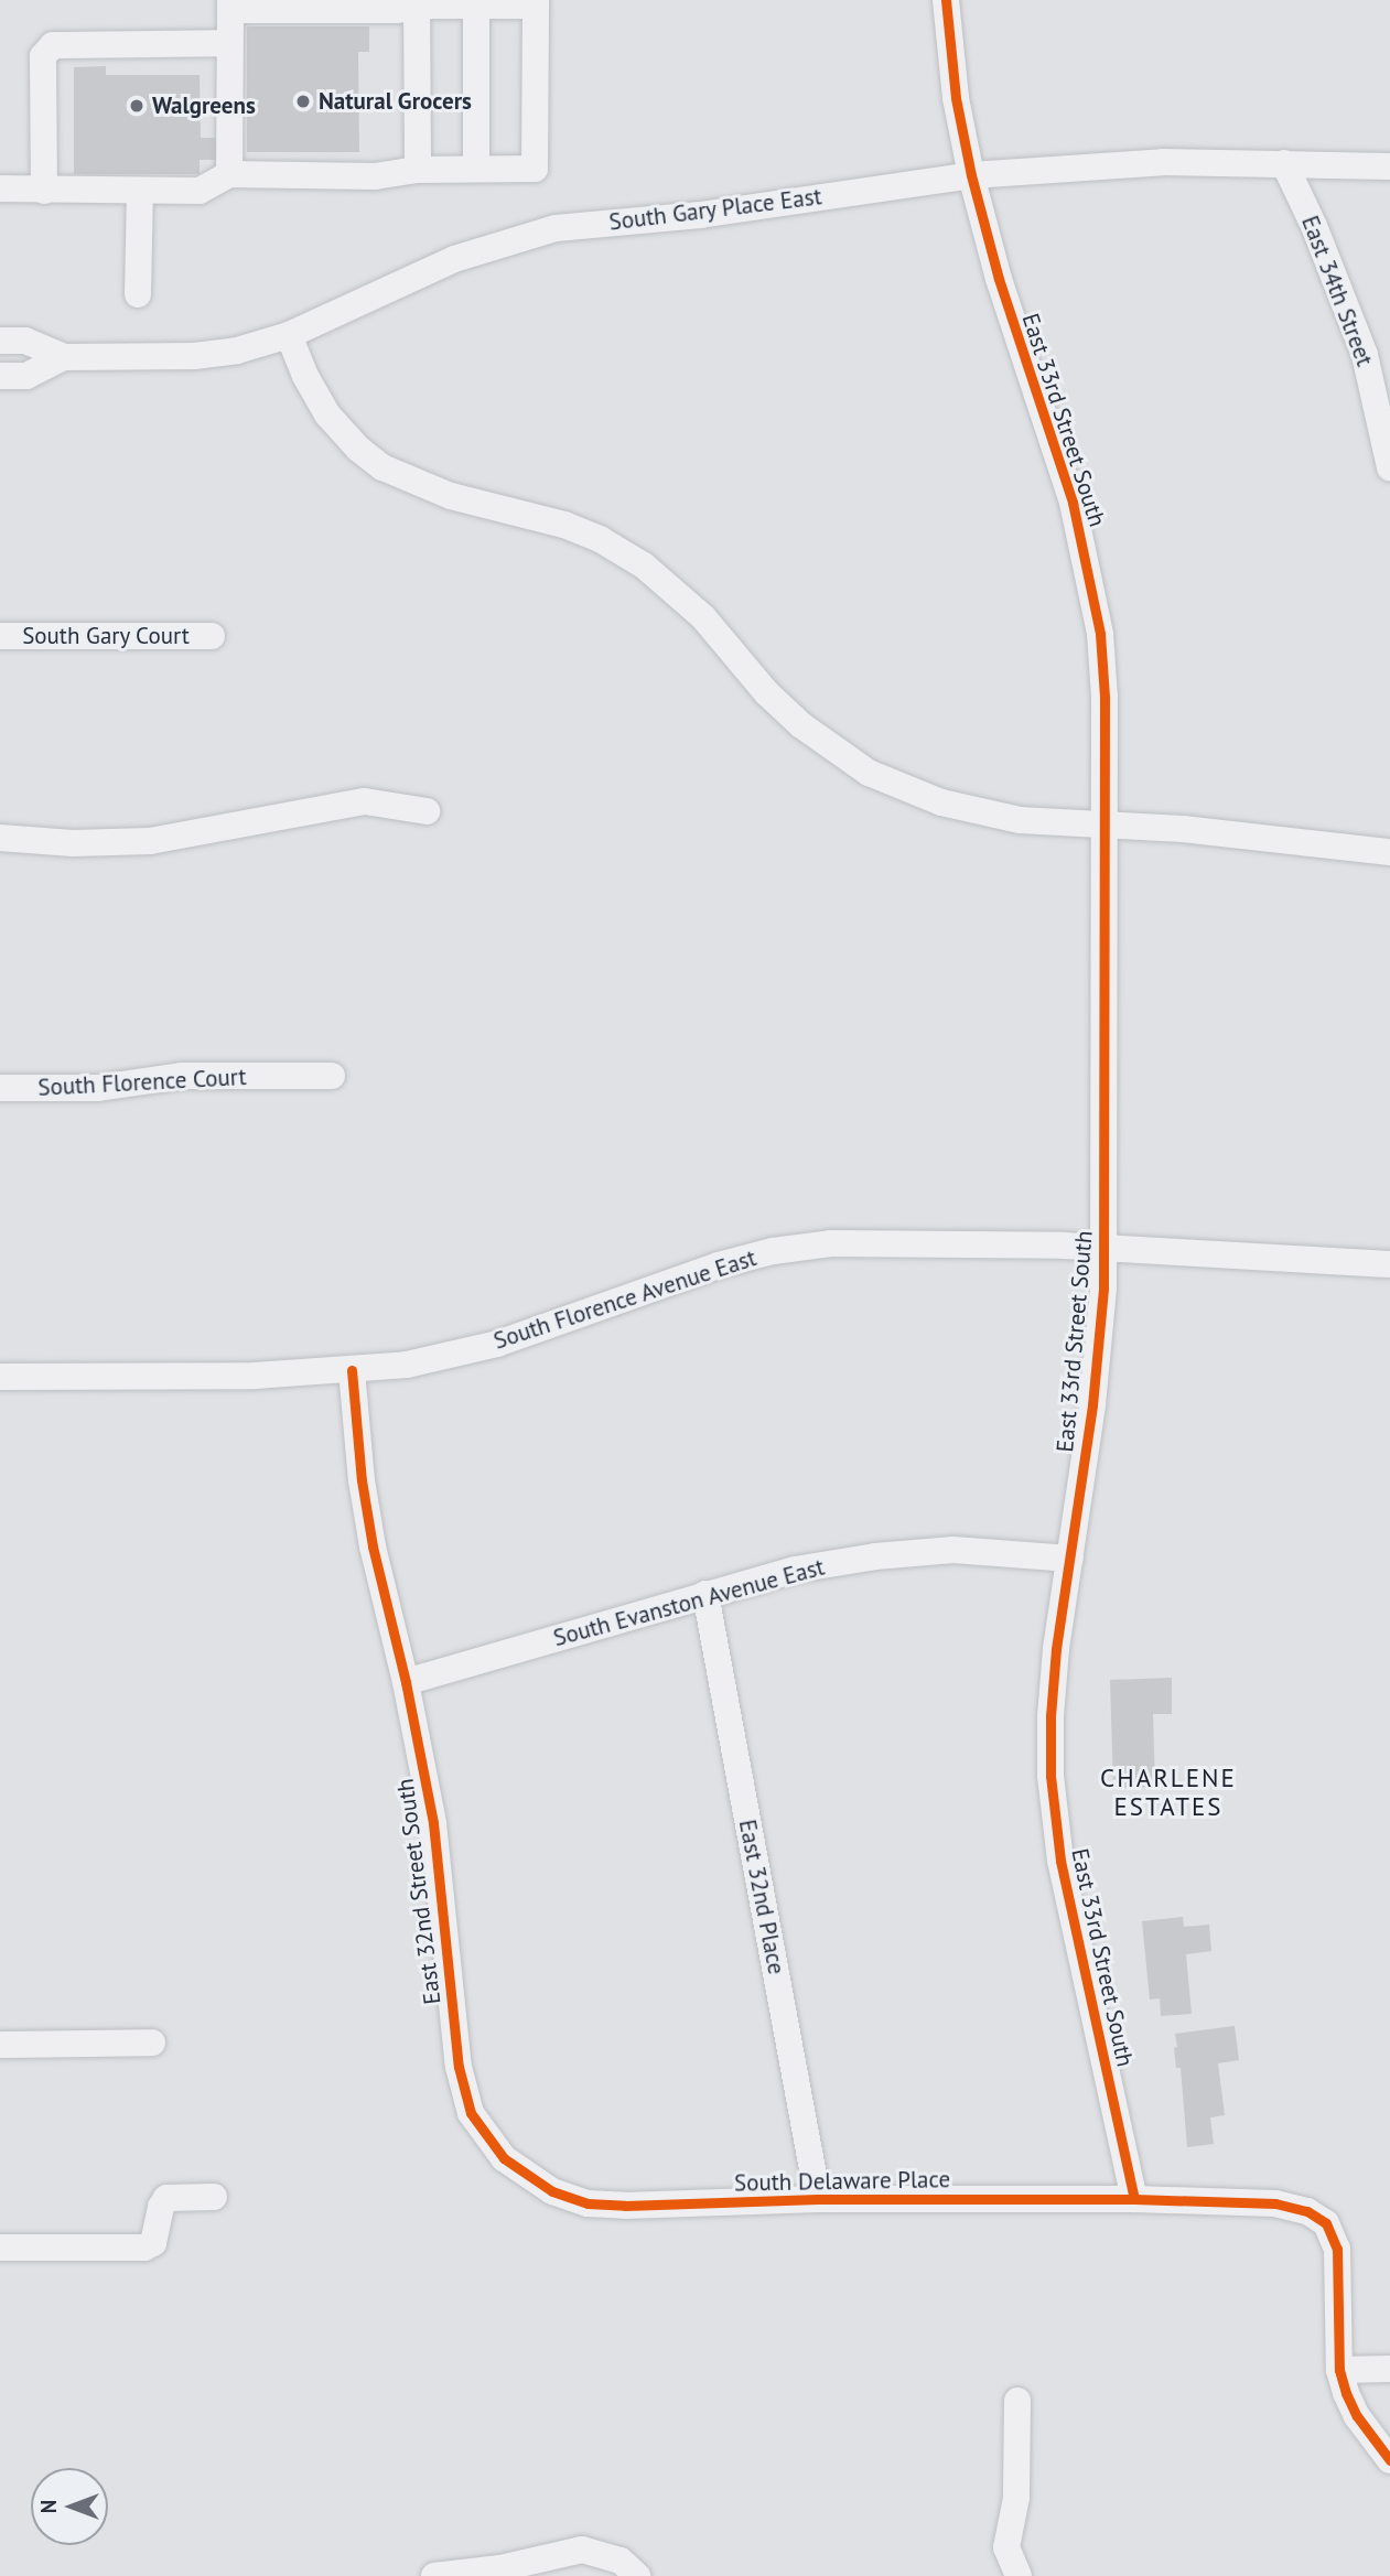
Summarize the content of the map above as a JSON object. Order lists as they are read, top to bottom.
{
  "streets": {
    "street": [
      "South Gary Place East",
      "East 34th Street",
      "East 33rd Street South",
      "South Gary Court",
      "South Florence Court",
      "South Florence Avenue East",
      "South Evanston Avenue East",
      "East 32nd Street South",
      "East 32nd Place",
      "South Delaware Place"
    ]
  },
  "crossings": [
    ["South Gary Place East", "East 34th Street"],
    ["South Gary Place East", "East 33rd Street South"],
    ["East 33rd Street South", "South Florence Avenue East"],
    ["East 33rd Street South", "South Evanston Avenue East"],
    ["East 33rd Street South", "South Delaware Place"],
    ["South Florence Avenue East", "East 32nd Street South"],
    ["South Evanston Avenue East", "East 32nd Street South"],
    ["South Evanston Avenue East", "East 32nd Place"],
    ["East 32nd Street South", "South Delaware Place"],
    ["East 32nd Place", "South Delaware Place"]
  ],
  "districts": ["CHARLENE ESTATES"],
  "places": ["Natural Grocers", "Walgreens"],
  "north": "left"
}
